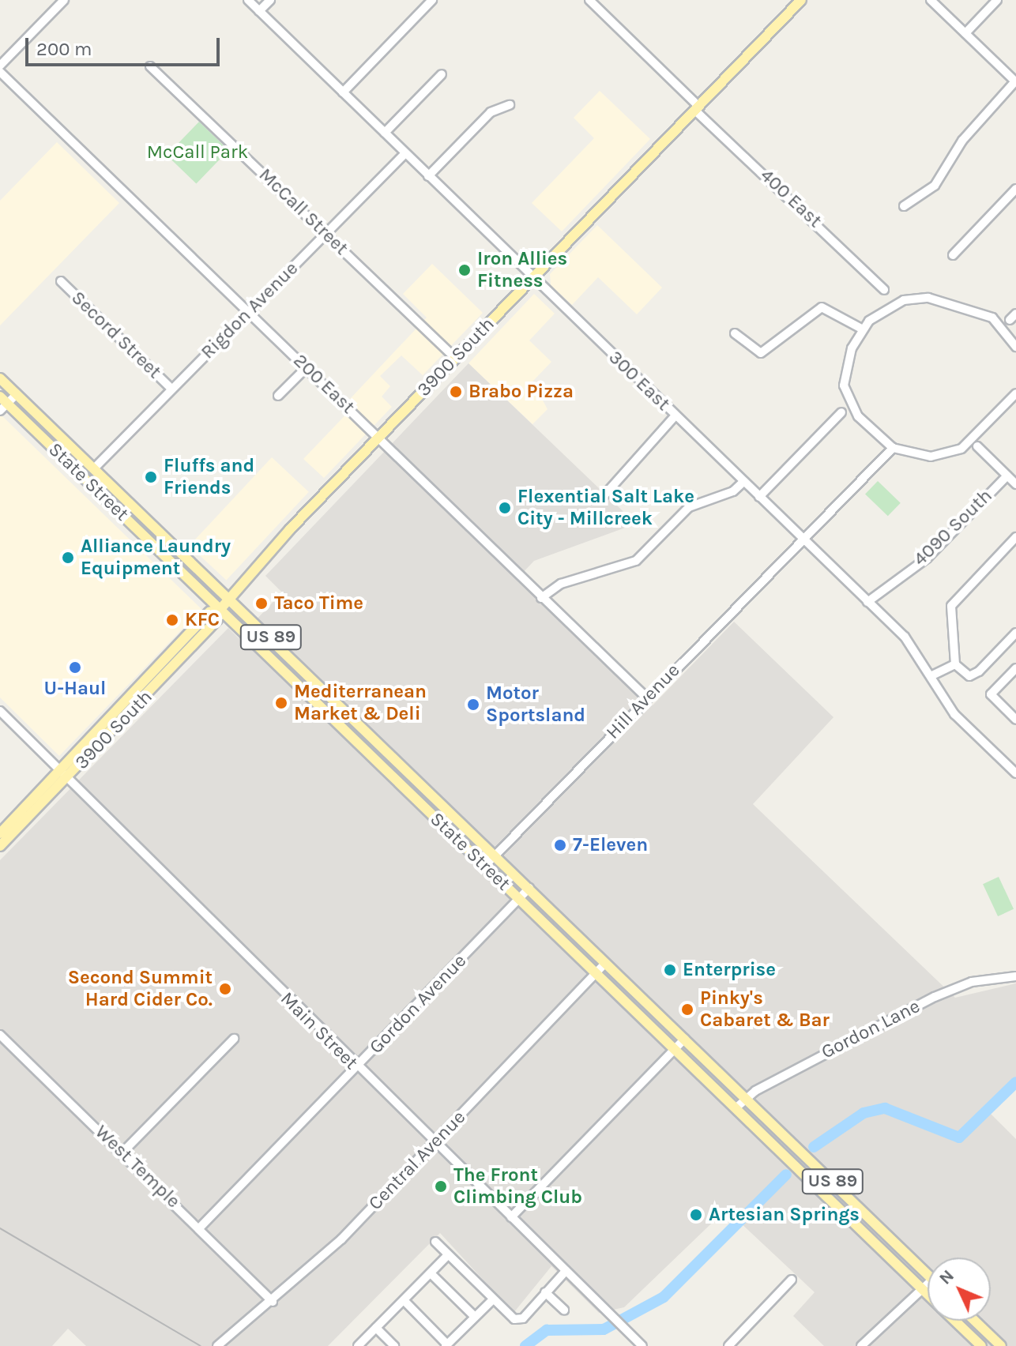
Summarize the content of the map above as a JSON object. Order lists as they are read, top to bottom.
{
  "streets": {
    "main road": ["3900 South", "State Street", "US 89"],
    "street": [
      "400 East",
      "McCall Street",
      "Rigdon Avenue",
      "Secord Street",
      "300 East",
      "200 East",
      "4090 South",
      "Hill Avenue",
      "Gordon Avenue",
      "Gordon Lane",
      "Main Street",
      "Central Avenue",
      "West Temple"
    ]
  },
  "crossings": [
    ["400 East", "3900 South"],
    ["McCall Street", "Rigdon Avenue"],
    ["McCall Street", "3900 South"],
    ["Rigdon Avenue", "Secord Street"],
    ["Rigdon Avenue", "300 East"],
    ["Rigdon Avenue", "200 East"],
    ["Rigdon Avenue", "State Street"],
    ["3900 South", "300 East"],
    ["3900 South", "200 East"],
    ["3900 South", "State Street"],
    ["3900 South", "Main Street"],
    ["300 East", "4090 South"],
    ["300 East", "Hill Avenue"],
    ["200 East", "Hill Avenue"],
    ["State Street", "Hill Avenue"],
    ["State Street", "Gordon Avenue"],
    ["State Street", "Gordon Lane"],
    ["State Street", "Central Avenue"],
    ["Gordon Avenue", "Main Street"],
    ["Gordon Avenue", "West Temple"],
    ["Main Street", "Central Avenue"],
    ["Central Avenue", "West Temple"]
  ],
  "parks": ["McCall Park"],
  "places": [
    "Iron Allies Fitness",
    "Brabo Pizza",
    "Fluffs and Friends",
    "Flexential Salt Lake City - Millcreek",
    "Alliance Laundry Equipment",
    "Taco Time",
    "KFC",
    "U-Haul",
    "Mediterranean Market & Deli",
    "Motor Sportsland",
    "7-Eleven",
    "Enterprise",
    "Second Summit Hard Cider Co.",
    "Pinky's Cabaret & Bar",
    "The Front Climbing Club",
    "Artesian Springs"
  ],
  "scale_bar": "200 m",
  "north": "top left"
}
